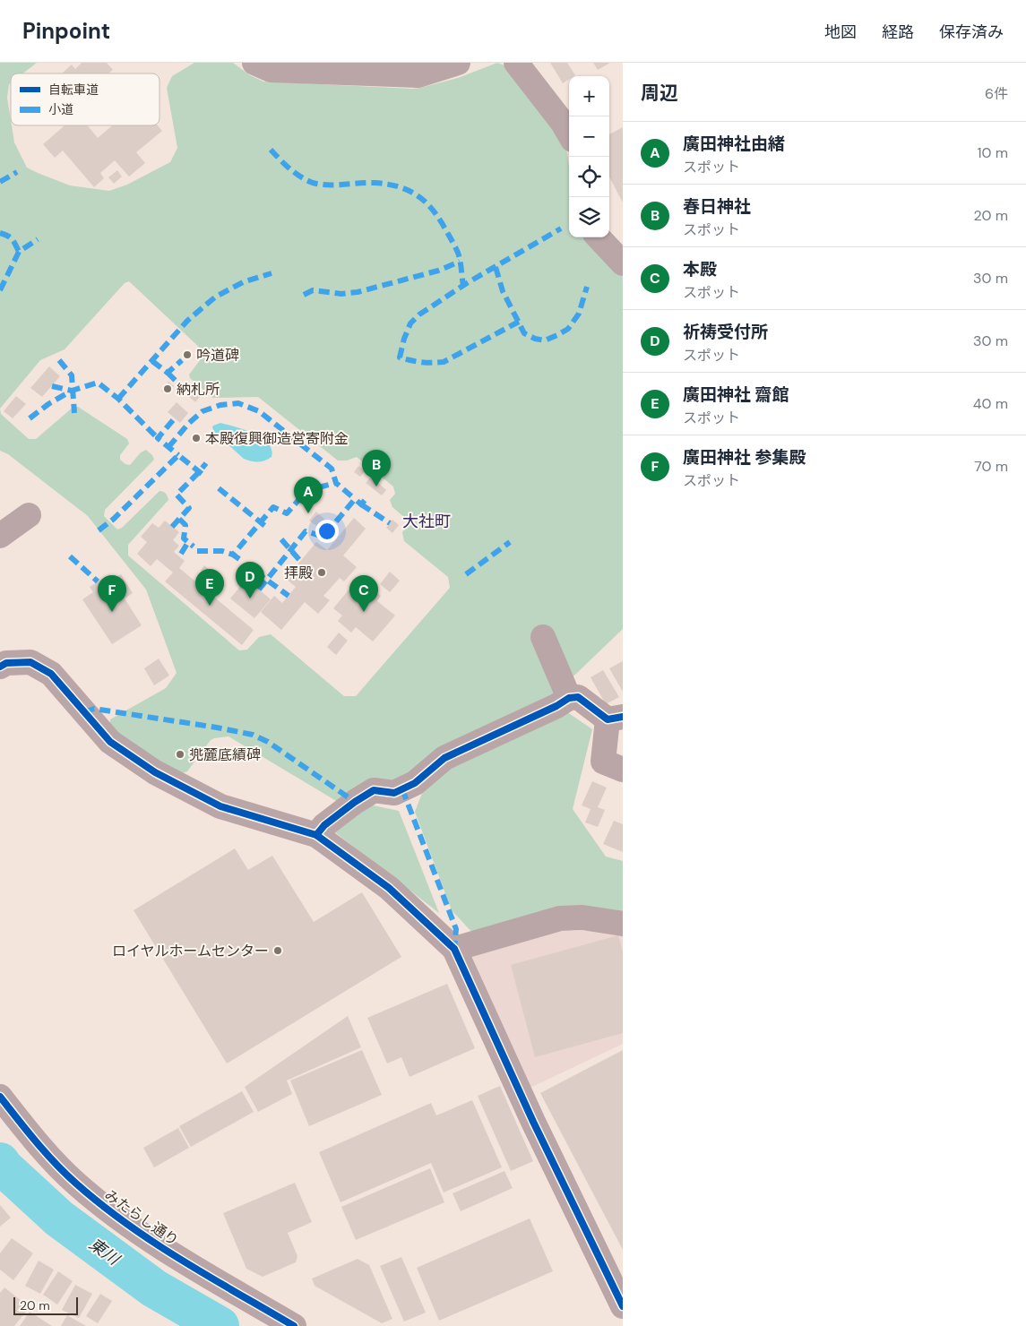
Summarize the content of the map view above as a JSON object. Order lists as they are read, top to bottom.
{
  "streets": {
    "street": ["みたらし通り"]
  },
  "districts": ["大社町"],
  "water": ["東川"],
  "places": [
    "吟道碑",
    "納札所",
    "本殿復興御造営寄附金",
    "拝殿",
    "兠麓底績碑",
    "ロイヤルホームセンター"
  ],
  "legend": ["自転車道", "小道"],
  "scale_bar": "20 m",
  "page": {
    "header": "Pinpoint",
    "nav": ["地図", "経路", "保存済み"],
    "heading": ["周辺", "6件"],
    "map_buttons": ["+", "−"],
    "list": [
      {
        "mark": "A",
        "name": "廣田神社由緒",
        "note": "スポット",
        "value": "10 m"
      },
      {
        "mark": "B",
        "name": "春日神社",
        "note": "スポット",
        "value": "20 m"
      },
      {
        "mark": "C",
        "name": "本殿",
        "note": "スポット",
        "value": "30 m"
      },
      {
        "mark": "D",
        "name": "祈祷受付所",
        "note": "スポット",
        "value": "30 m"
      },
      {
        "mark": "E",
        "name": "廣田神社 齋館",
        "note": "スポット",
        "value": "40 m"
      },
      {
        "mark": "F",
        "name": "廣田神社 参集殿",
        "note": "スポット",
        "value": "70 m"
      }
    ],
    "pins": [
      "B",
      "A",
      "D",
      "E",
      "C",
      "F"
    ],
    "scale": "20 m"
  }
}
